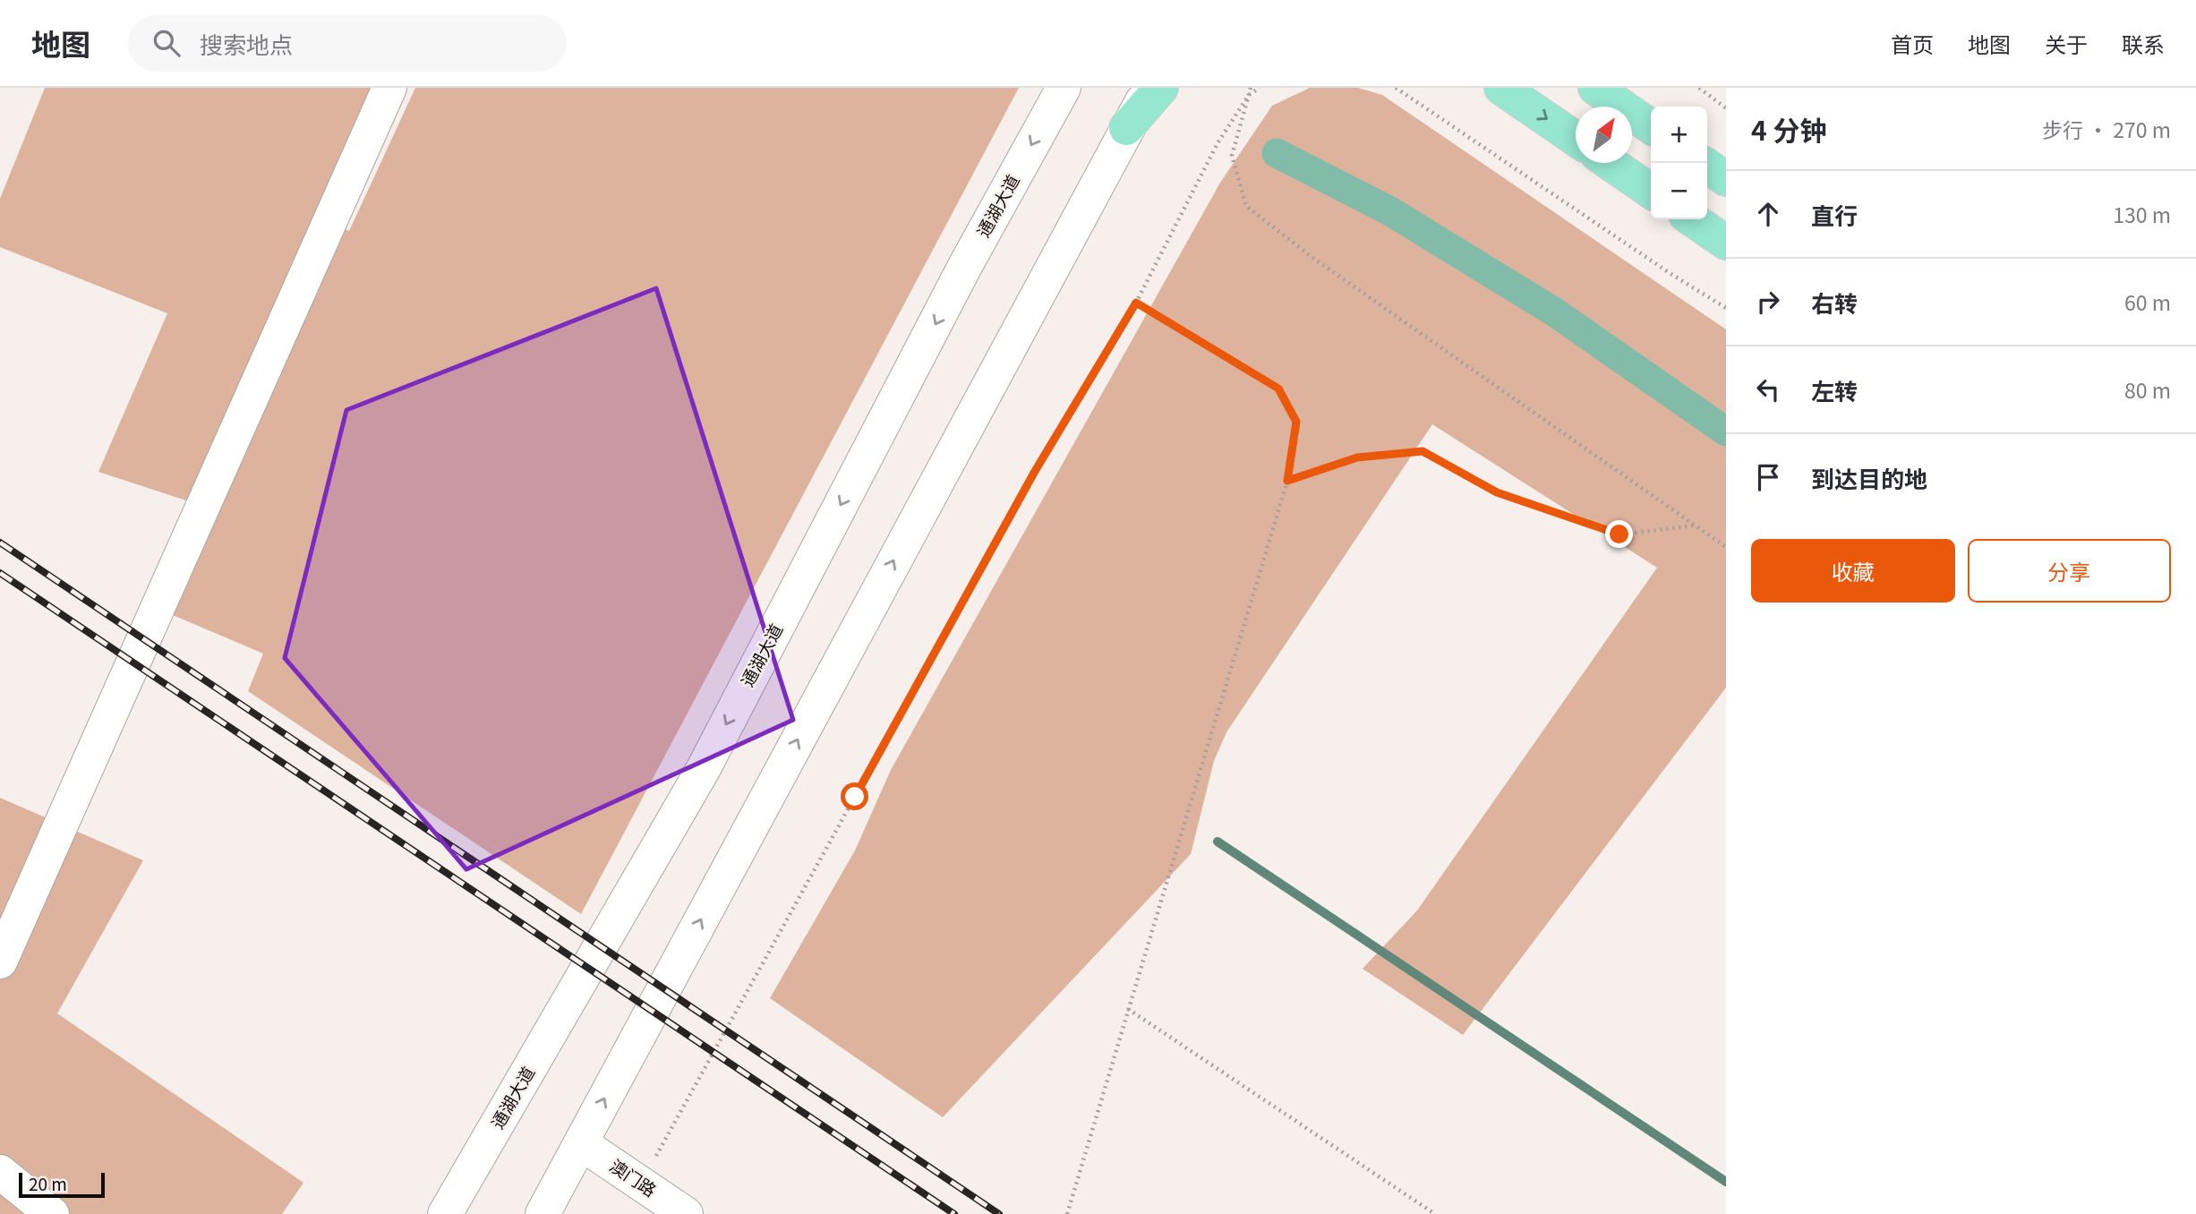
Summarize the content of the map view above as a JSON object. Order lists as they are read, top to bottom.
{
  "streets": {
    "street": ["通湖大道", "澳门路"]
  },
  "scale_bar": "20 m",
  "north": "top right",
  "page": {
    "header": "地图",
    "search": "搜索地点",
    "nav": [
      "首页",
      "地图",
      "关于",
      "联系"
    ],
    "heading": ["4 分钟", "步行 · 270 m"],
    "map_buttons": ["+", "−"],
    "list": [
      ["直行", "130 m"],
      ["右转", "60 m"],
      ["左转", "80 m"],
      "到达目的地"
    ],
    "buttons": ["收藏", "分享"],
    "scale": "20 m"
  }
}
